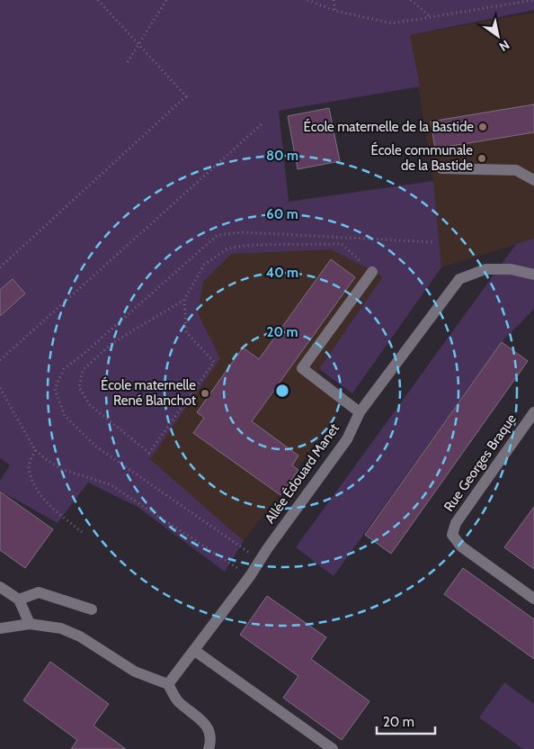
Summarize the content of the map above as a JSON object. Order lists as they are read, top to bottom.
{
  "streets": {
    "street": ["Rue Georges Braque", "Allée Édouard Manet"]
  },
  "places": ["École maternelle de la Bastide", "École communale de la Bastide", "École maternelle René Blanchot"],
  "scale_bar": "20 m",
  "north": "bottom right",
  "rings": [
    "80 m",
    "60 m",
    "40 m",
    "20 m"
  ]
}
